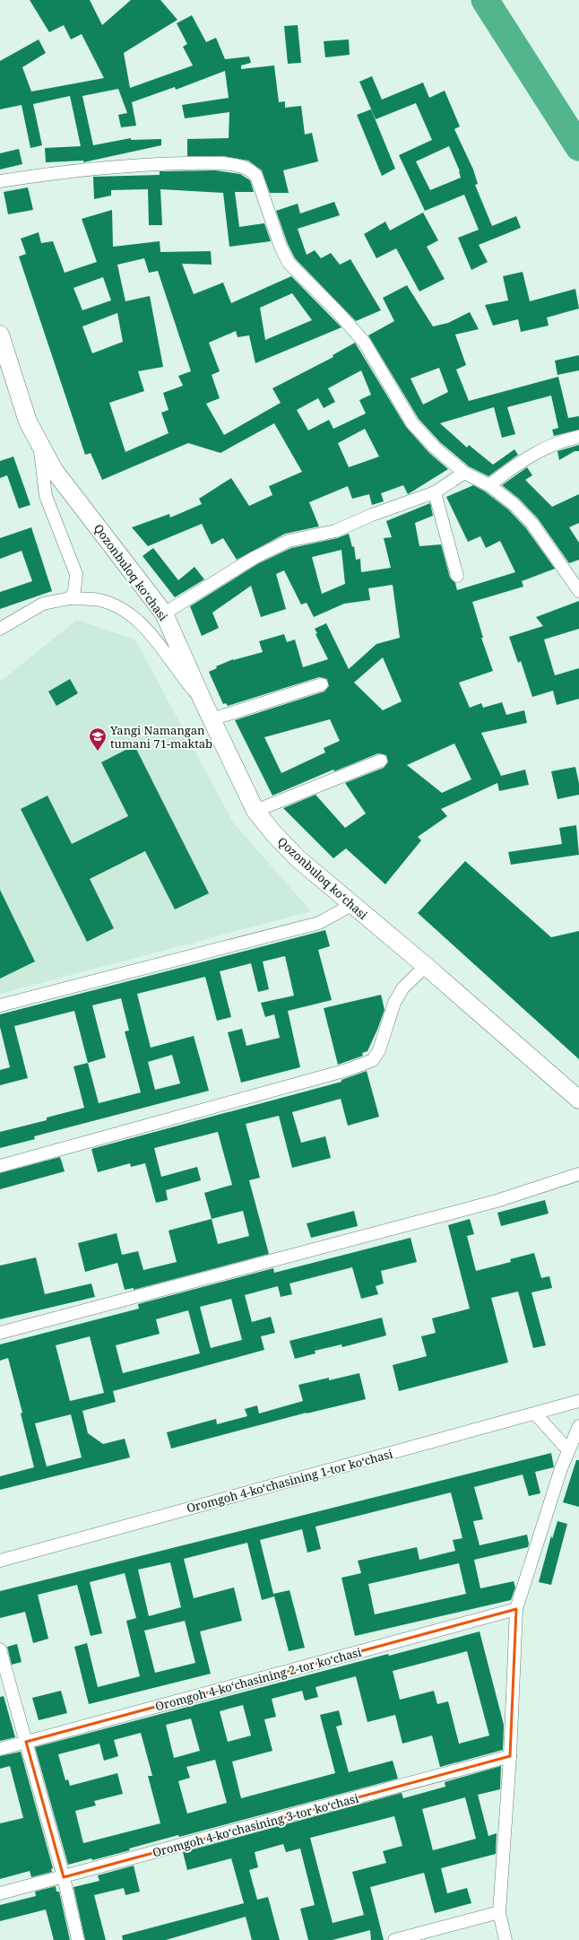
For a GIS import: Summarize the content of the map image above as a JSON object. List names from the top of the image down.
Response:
{
  "streets": {
    "main road": ["Qozonbuloq koʻchasi"],
    "street": ["Oromgoh 4-koʻchasining 1-tor koʻchasi", "Oromgoh 4-koʻchasining 2-tor koʻchasi", "Oromgoh 4-koʻchasining 3-tor koʻchasi"]
  },
  "places": {
    "school or university": ["Yangi Namangan tumani 71-maktab"]
  }
}
